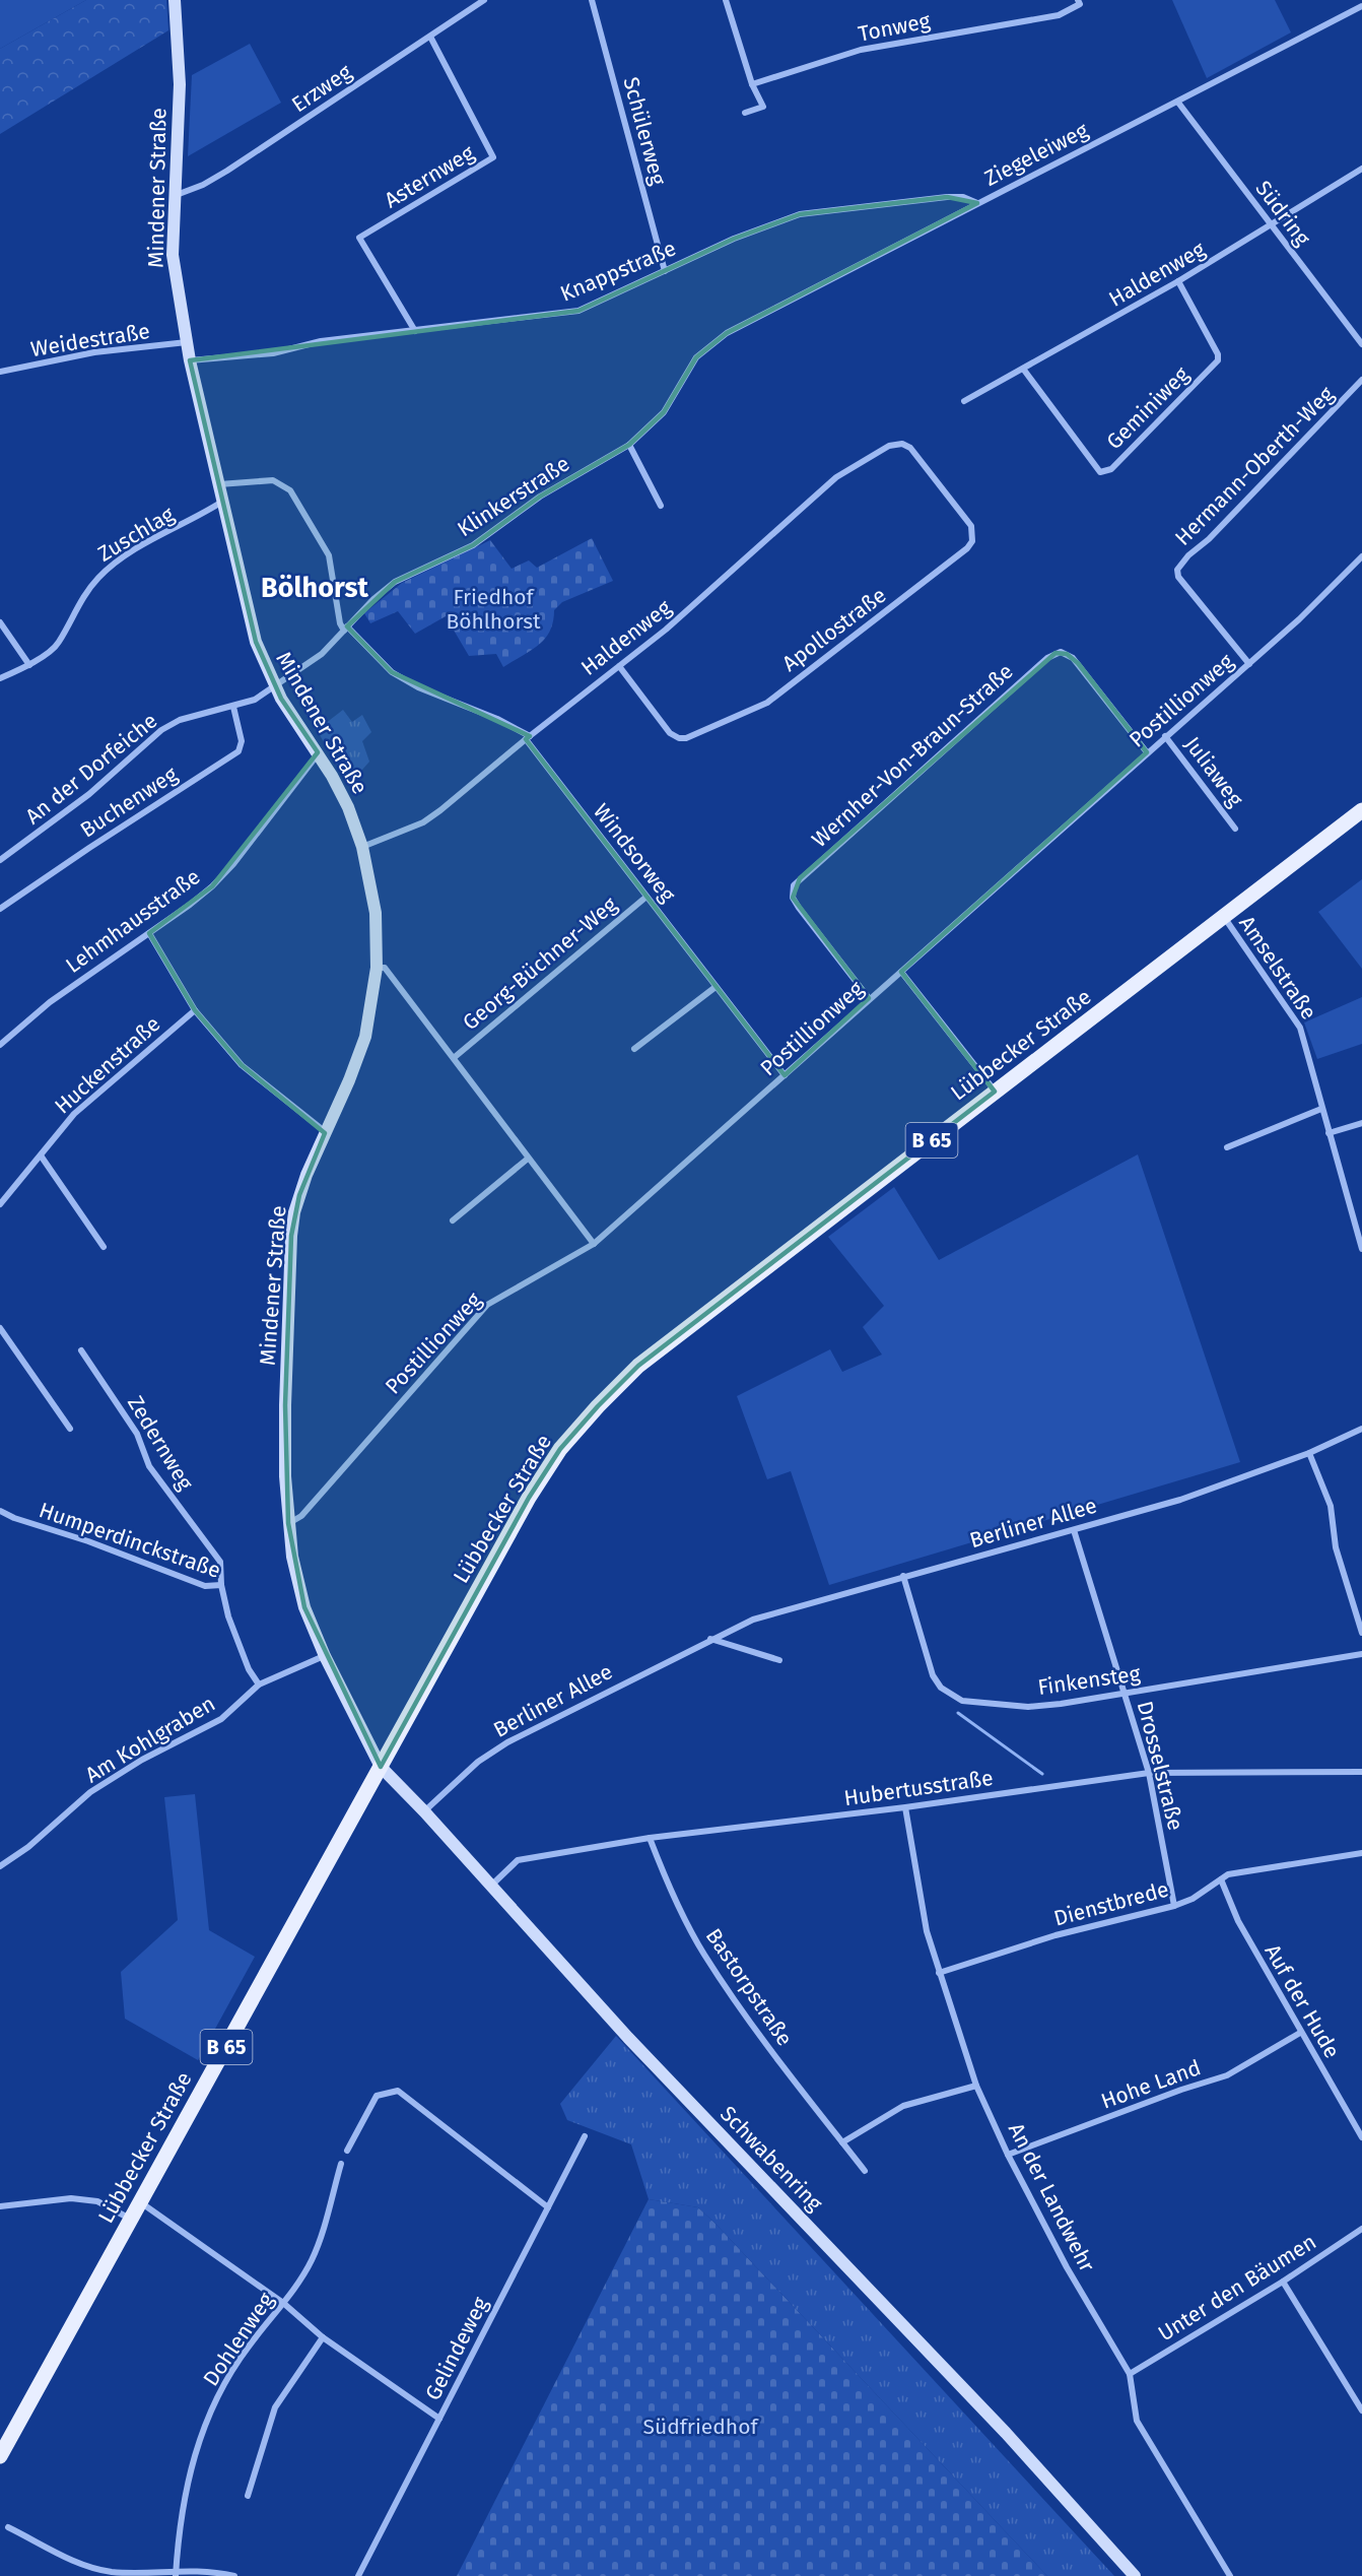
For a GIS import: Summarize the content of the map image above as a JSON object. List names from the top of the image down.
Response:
{
  "streets": {
    "main road": ["Lübbecker Straße", "B 65"],
    "street": [
      "Tonweg",
      "Erzweg",
      "Schülerweg",
      "Ziegeleiweg",
      "Asternweg",
      "Mindener Straße",
      "Südring",
      "Knappstraße",
      "Haldenweg",
      "Weidestraße",
      "Geminiweg",
      "Hermann-Oberth-Weg",
      "Klinkerstraße",
      "Zuschlag",
      "Apollostraße",
      "Postillionweg",
      "Wernher-Von-Braun-Straße",
      "An der Dorfeiche",
      "Juliaweg",
      "Buchenweg",
      "Windsorweg",
      "Lehmhausstraße",
      "Georg-Büchner-Weg",
      "Amselstraße",
      "Huckenstraße",
      "Zedernweg",
      "Berliner Allee",
      "Humperdinckstraße",
      "Finkensteg",
      "Am Kohlgraben",
      "Drosselstraße",
      "Hubertusstraße",
      "Dienstbrede",
      "Bastorpstraße",
      "Auf der Hude",
      "Hohe Land",
      "Schwabenring",
      "An der Landwehr",
      "Unter den Bäumen",
      "Dohlenweg",
      "Gelindeweg"
    ]
  },
  "crossings": [
    ["Erzweg", "Asternweg"],
    ["Erzweg", "Mindener Straße"],
    ["Schülerweg", "Knappstraße"],
    ["Ziegeleiweg", "Südring"],
    ["Ziegeleiweg", "Knappstraße"],
    ["Ziegeleiweg", "Klinkerstraße"],
    ["Asternweg", "Knappstraße"],
    ["Mindener Straße", "Knappstraße"],
    ["Mindener Straße", "Haldenweg"],
    ["Mindener Straße", "Weidestraße"],
    ["Mindener Straße", "Klinkerstraße"],
    ["Mindener Straße", "Zuschlag"],
    ["Mindener Straße", "Postillionweg"],
    ["Mindener Straße", "An der Dorfeiche"],
    ["Mindener Straße", "Lehmhausstraße"],
    ["Mindener Straße", "Lübbecker Straße"],
    ["Mindener Straße", "Am Kohlgraben"],
    ["Mindener Straße", "Schwabenring"],
    ["Südring", "Haldenweg"],
    ["Haldenweg", "Geminiweg"],
    ["Haldenweg", "Apollostraße"],
    ["Haldenweg", "Windsorweg"],
    ["Hermann-Oberth-Weg", "Postillionweg"],
    ["Klinkerstraße", "An der Dorfeiche"],
    ["Klinkerstraße", "Windsorweg"],
    ["Postillionweg", "Wernher-Von-Braun-Straße"],
    ["Postillionweg", "Juliaweg"],
    ["Postillionweg", "Windsorweg"],
    ["An der Dorfeiche", "Buchenweg"],
    ["Windsorweg", "Georg-Büchner-Weg"],
    ["Amselstraße", "Lübbecker Straße"],
    ["Lübbecker Straße", "Schwabenring"],
    ["Zedernweg", "Humperdinckstraße"],
    ["Berliner Allee", "Finkensteg"],
    ["Berliner Allee", "Drosselstraße"],
    ["Berliner Allee", "Schwabenring"],
    ["Humperdinckstraße", "Am Kohlgraben"],
    ["Finkensteg", "Drosselstraße"],
    ["Drosselstraße", "Hubertusstraße"],
    ["Drosselstraße", "Dienstbrede"],
    ["Hubertusstraße", "Bastorpstraße"],
    ["Hubertusstraße", "Schwabenring"],
    ["Hubertusstraße", "An der Landwehr"],
    ["Dienstbrede", "Auf der Hude"],
    ["Dienstbrede", "An der Landwehr"],
    ["Auf der Hude", "Hohe Land"],
    ["Hohe Land", "An der Landwehr"],
    ["An der Landwehr", "Unter den Bäumen"]
  ],
  "districts": ["Bölhorst"],
  "parks": ["Friedhof Böhlhorst", "Südfriedhof"]
}
